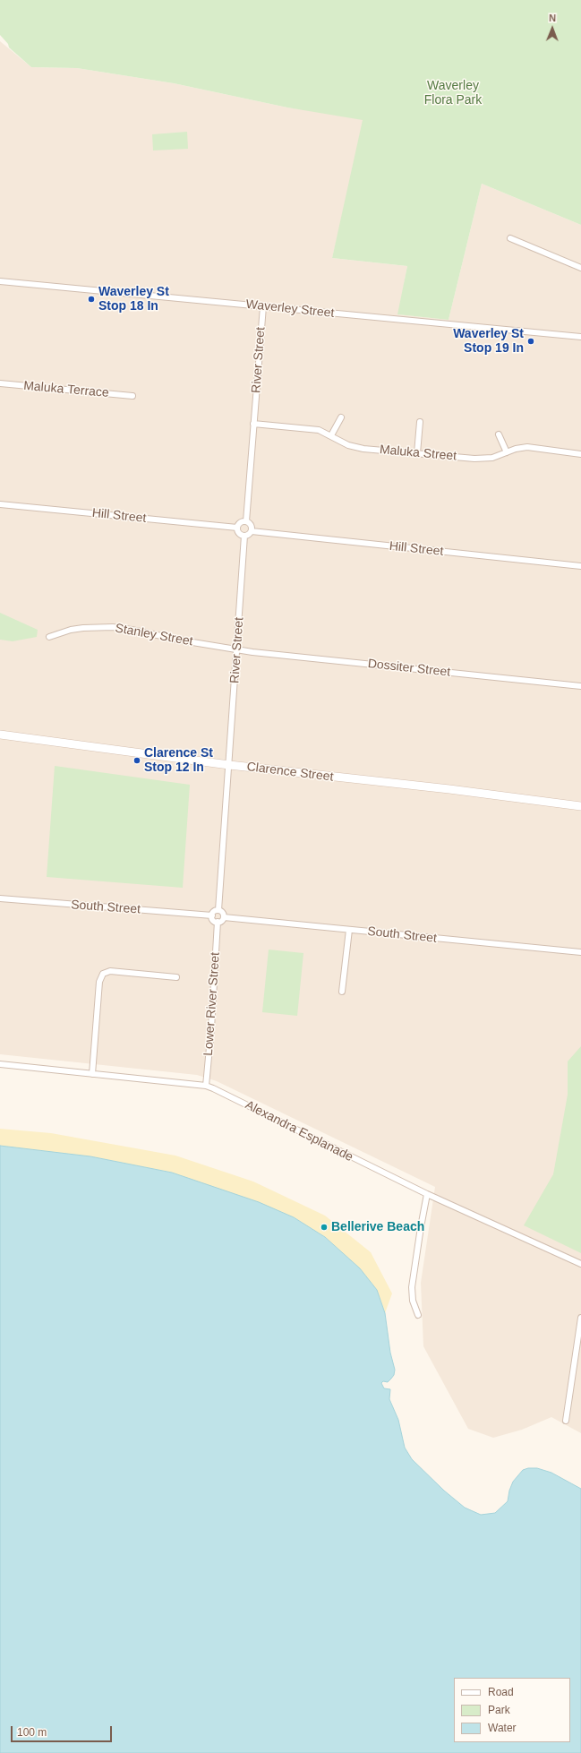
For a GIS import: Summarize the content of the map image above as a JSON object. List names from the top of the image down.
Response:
{
  "streets": {
    "main road": ["Clarence Street"],
    "street": [
      "Waverley Street",
      "River Street",
      "Maluka Terrace",
      "Maluka Street",
      "Hill Street",
      "Stanley Street",
      "Dossiter Street",
      "South Street",
      "Lower River Street",
      "Alexandra Esplanade"
    ]
  },
  "crossings": [
    ["Waverley Street", "River Street"],
    ["River Street", "Maluka Street"],
    ["River Street", "Hill Street"],
    ["River Street", "Stanley Street"],
    ["River Street", "Dossiter Street"],
    ["River Street", "Clarence Street"],
    ["Stanley Street", "Dossiter Street"],
    ["South Street", "Lower River Street"],
    ["Lower River Street", "Alexandra Esplanade"]
  ],
  "parks": ["Waverley Flora Park"],
  "places": [
    "Waverley St Stop 18 In",
    "Waverley St Stop 19 In",
    "Clarence St Stop 12 In",
    "Bellerive Beach"
  ],
  "legend": ["Road", "Park", "Water"],
  "scale_bar": "100 m",
  "north": "top"
}
